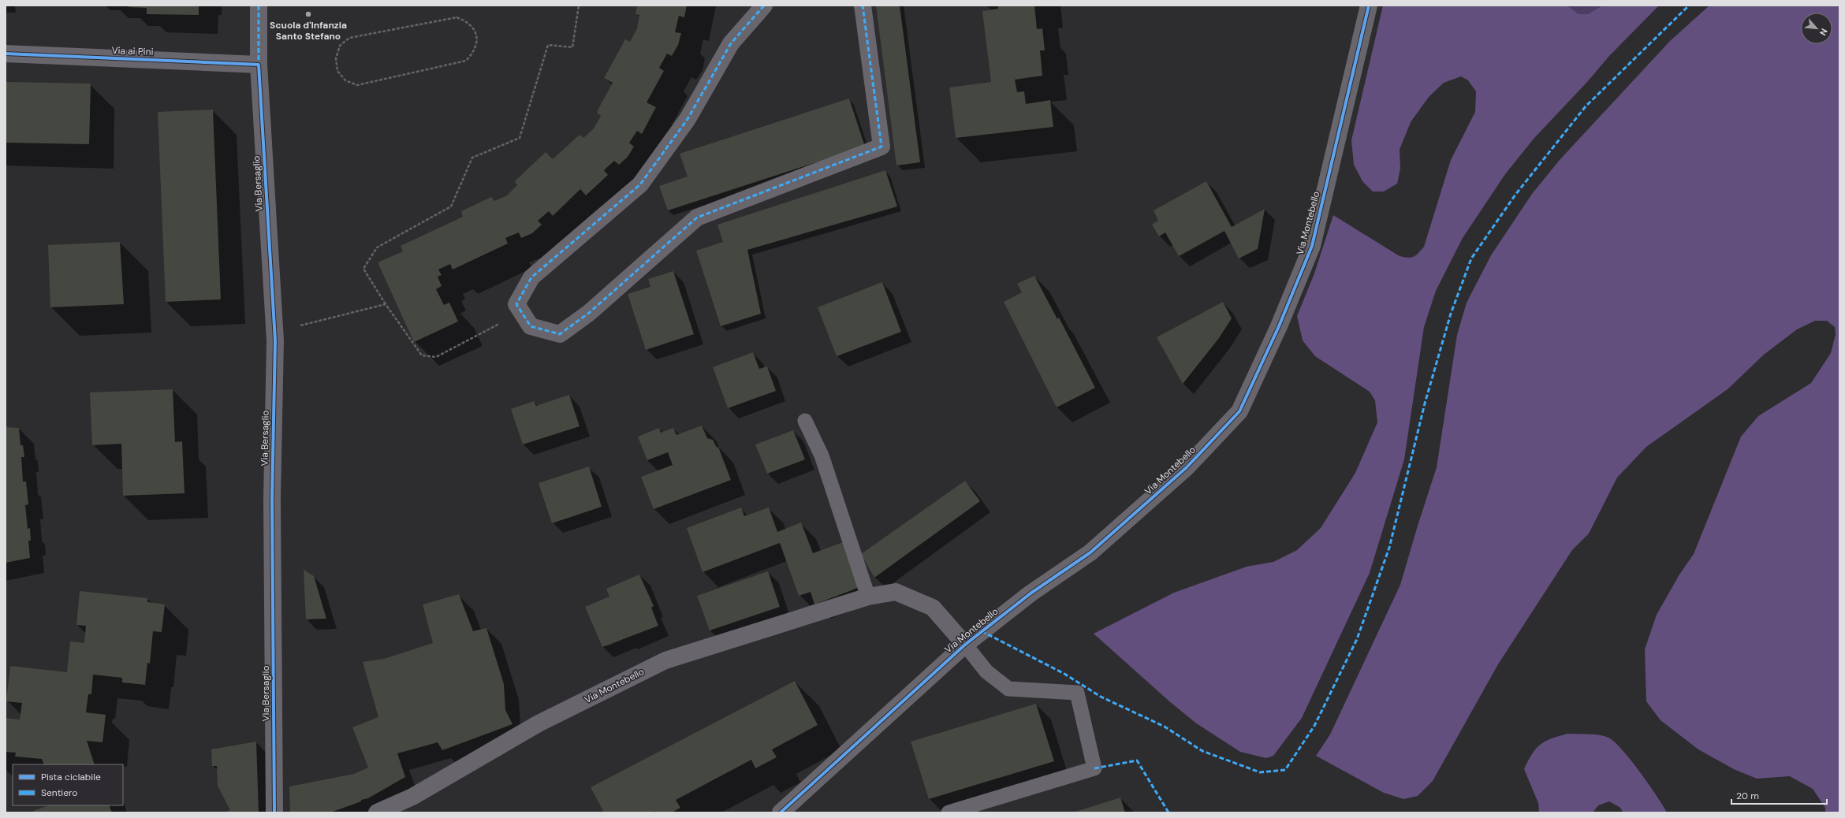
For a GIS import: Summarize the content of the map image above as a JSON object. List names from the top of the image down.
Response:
{
  "streets": {
    "street": ["Via ai Pini", "Via Bersaglio", "Via Montebello"]
  },
  "crossings": [
    ["Via ai Pini", "Via Bersaglio"]
  ],
  "places": ["Scuola d'Infanzia Santo Stefano"],
  "legend": ["Pista ciclabile", "Sentiero"],
  "scale_bar": "20 m",
  "north": "bottom right"
}
